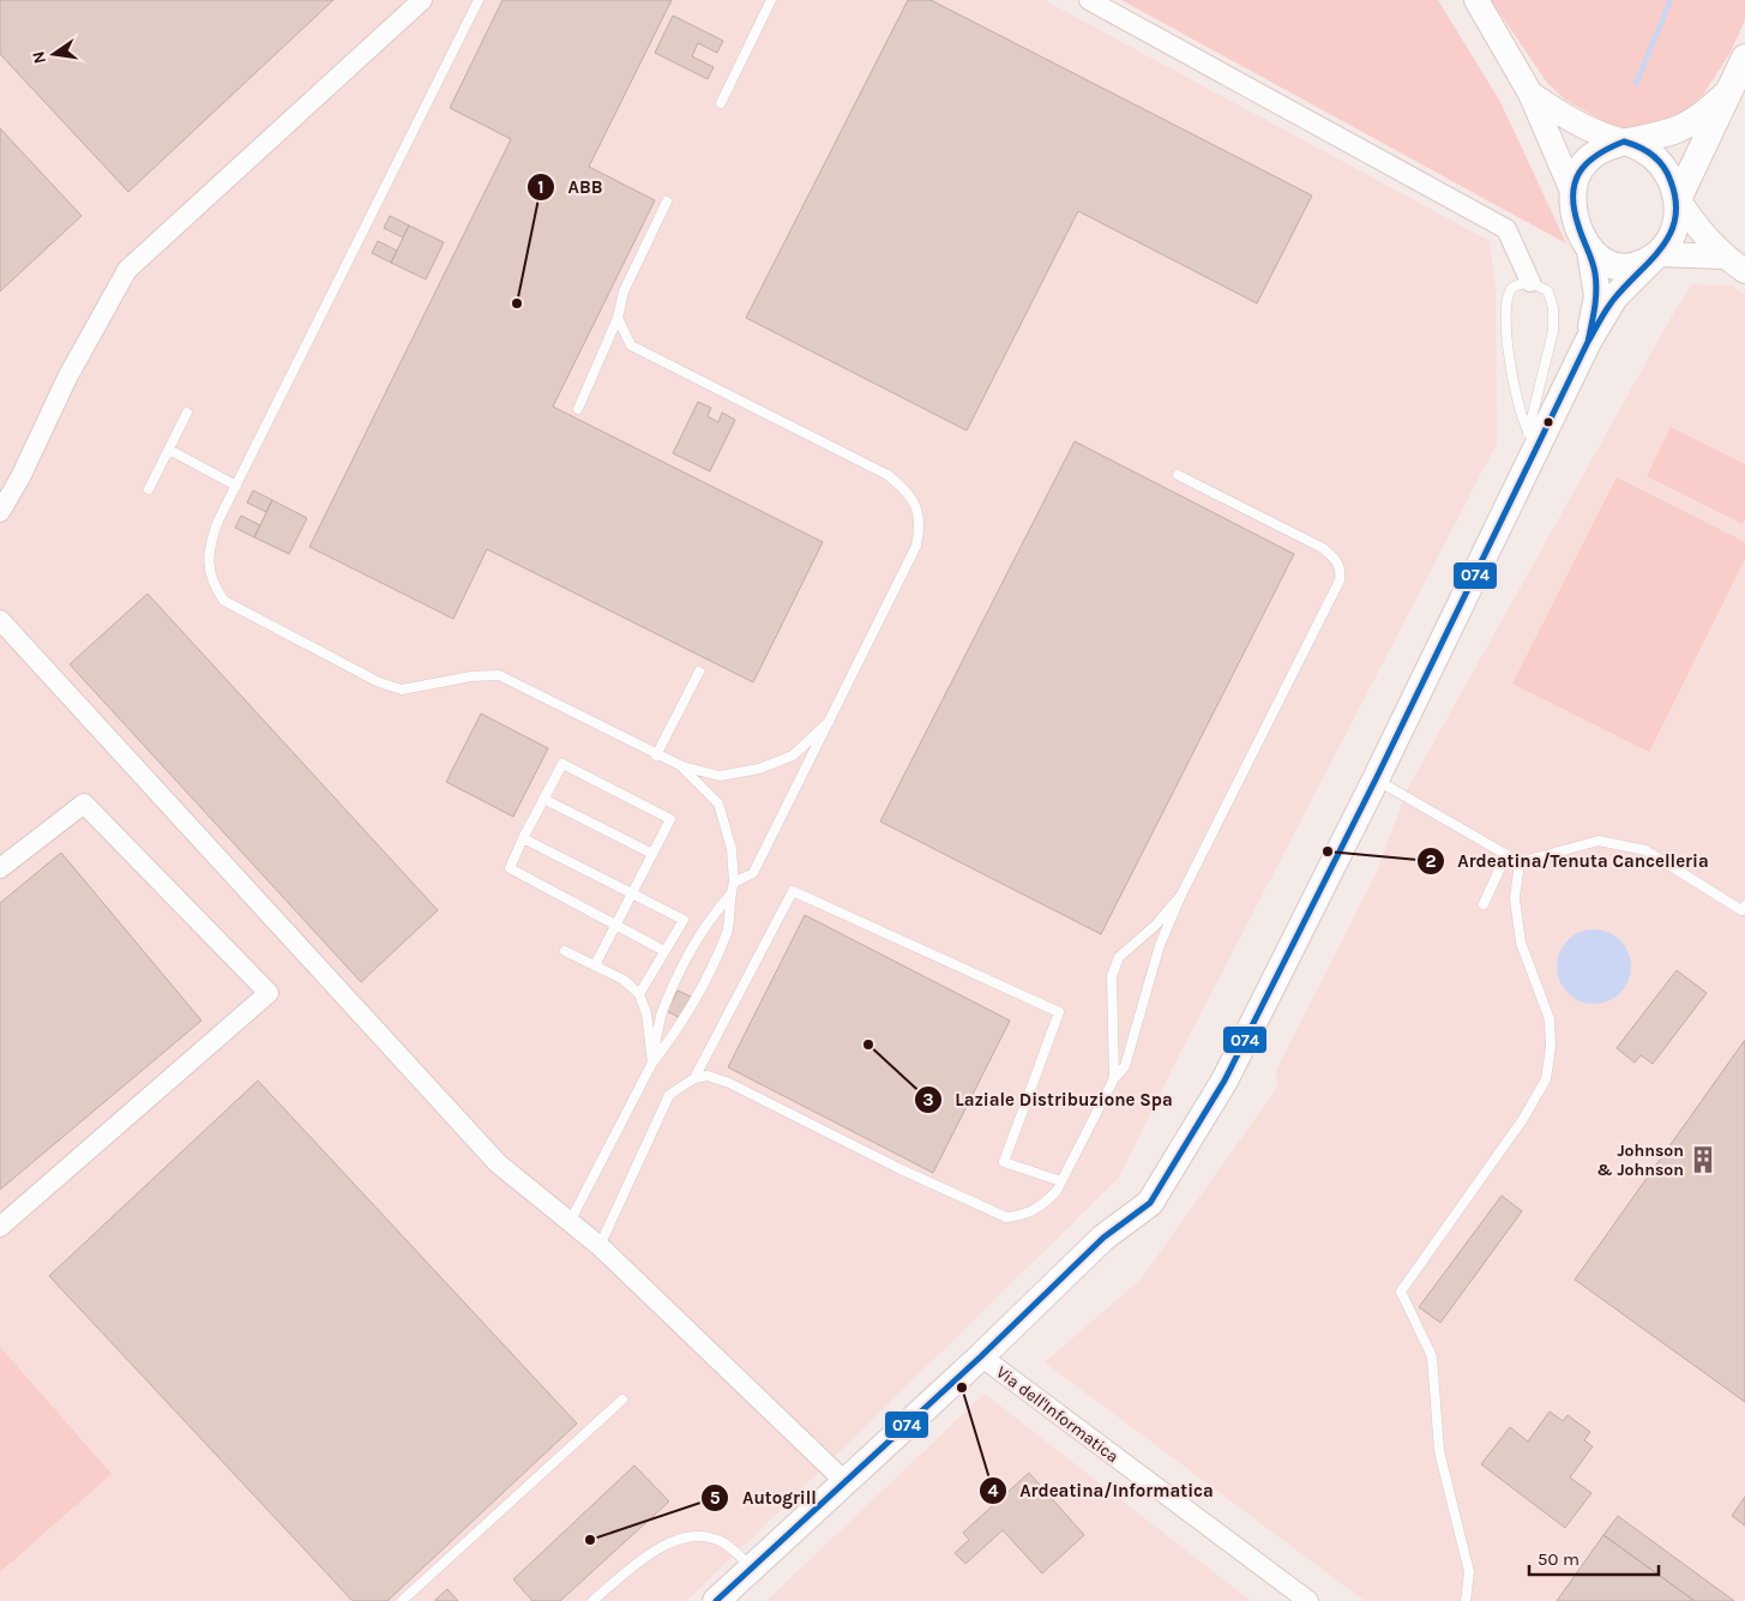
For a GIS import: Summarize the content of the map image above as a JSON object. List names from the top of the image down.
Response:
{
  "streets": {
    "street": ["Via dell'Informatica"]
  },
  "places": {
    "other": [
      "ABB",
      "Ardeatina/Tenuta Cancelleria",
      "Laziale Distribuzione Spa",
      "Ardeatina/Informatica",
      "Autogrill"
    ],
    "building": ["Johnson & Johnson"]
  },
  "lines": ["transit line 074"],
  "scale_bar": "50 m",
  "north": "left"
}
